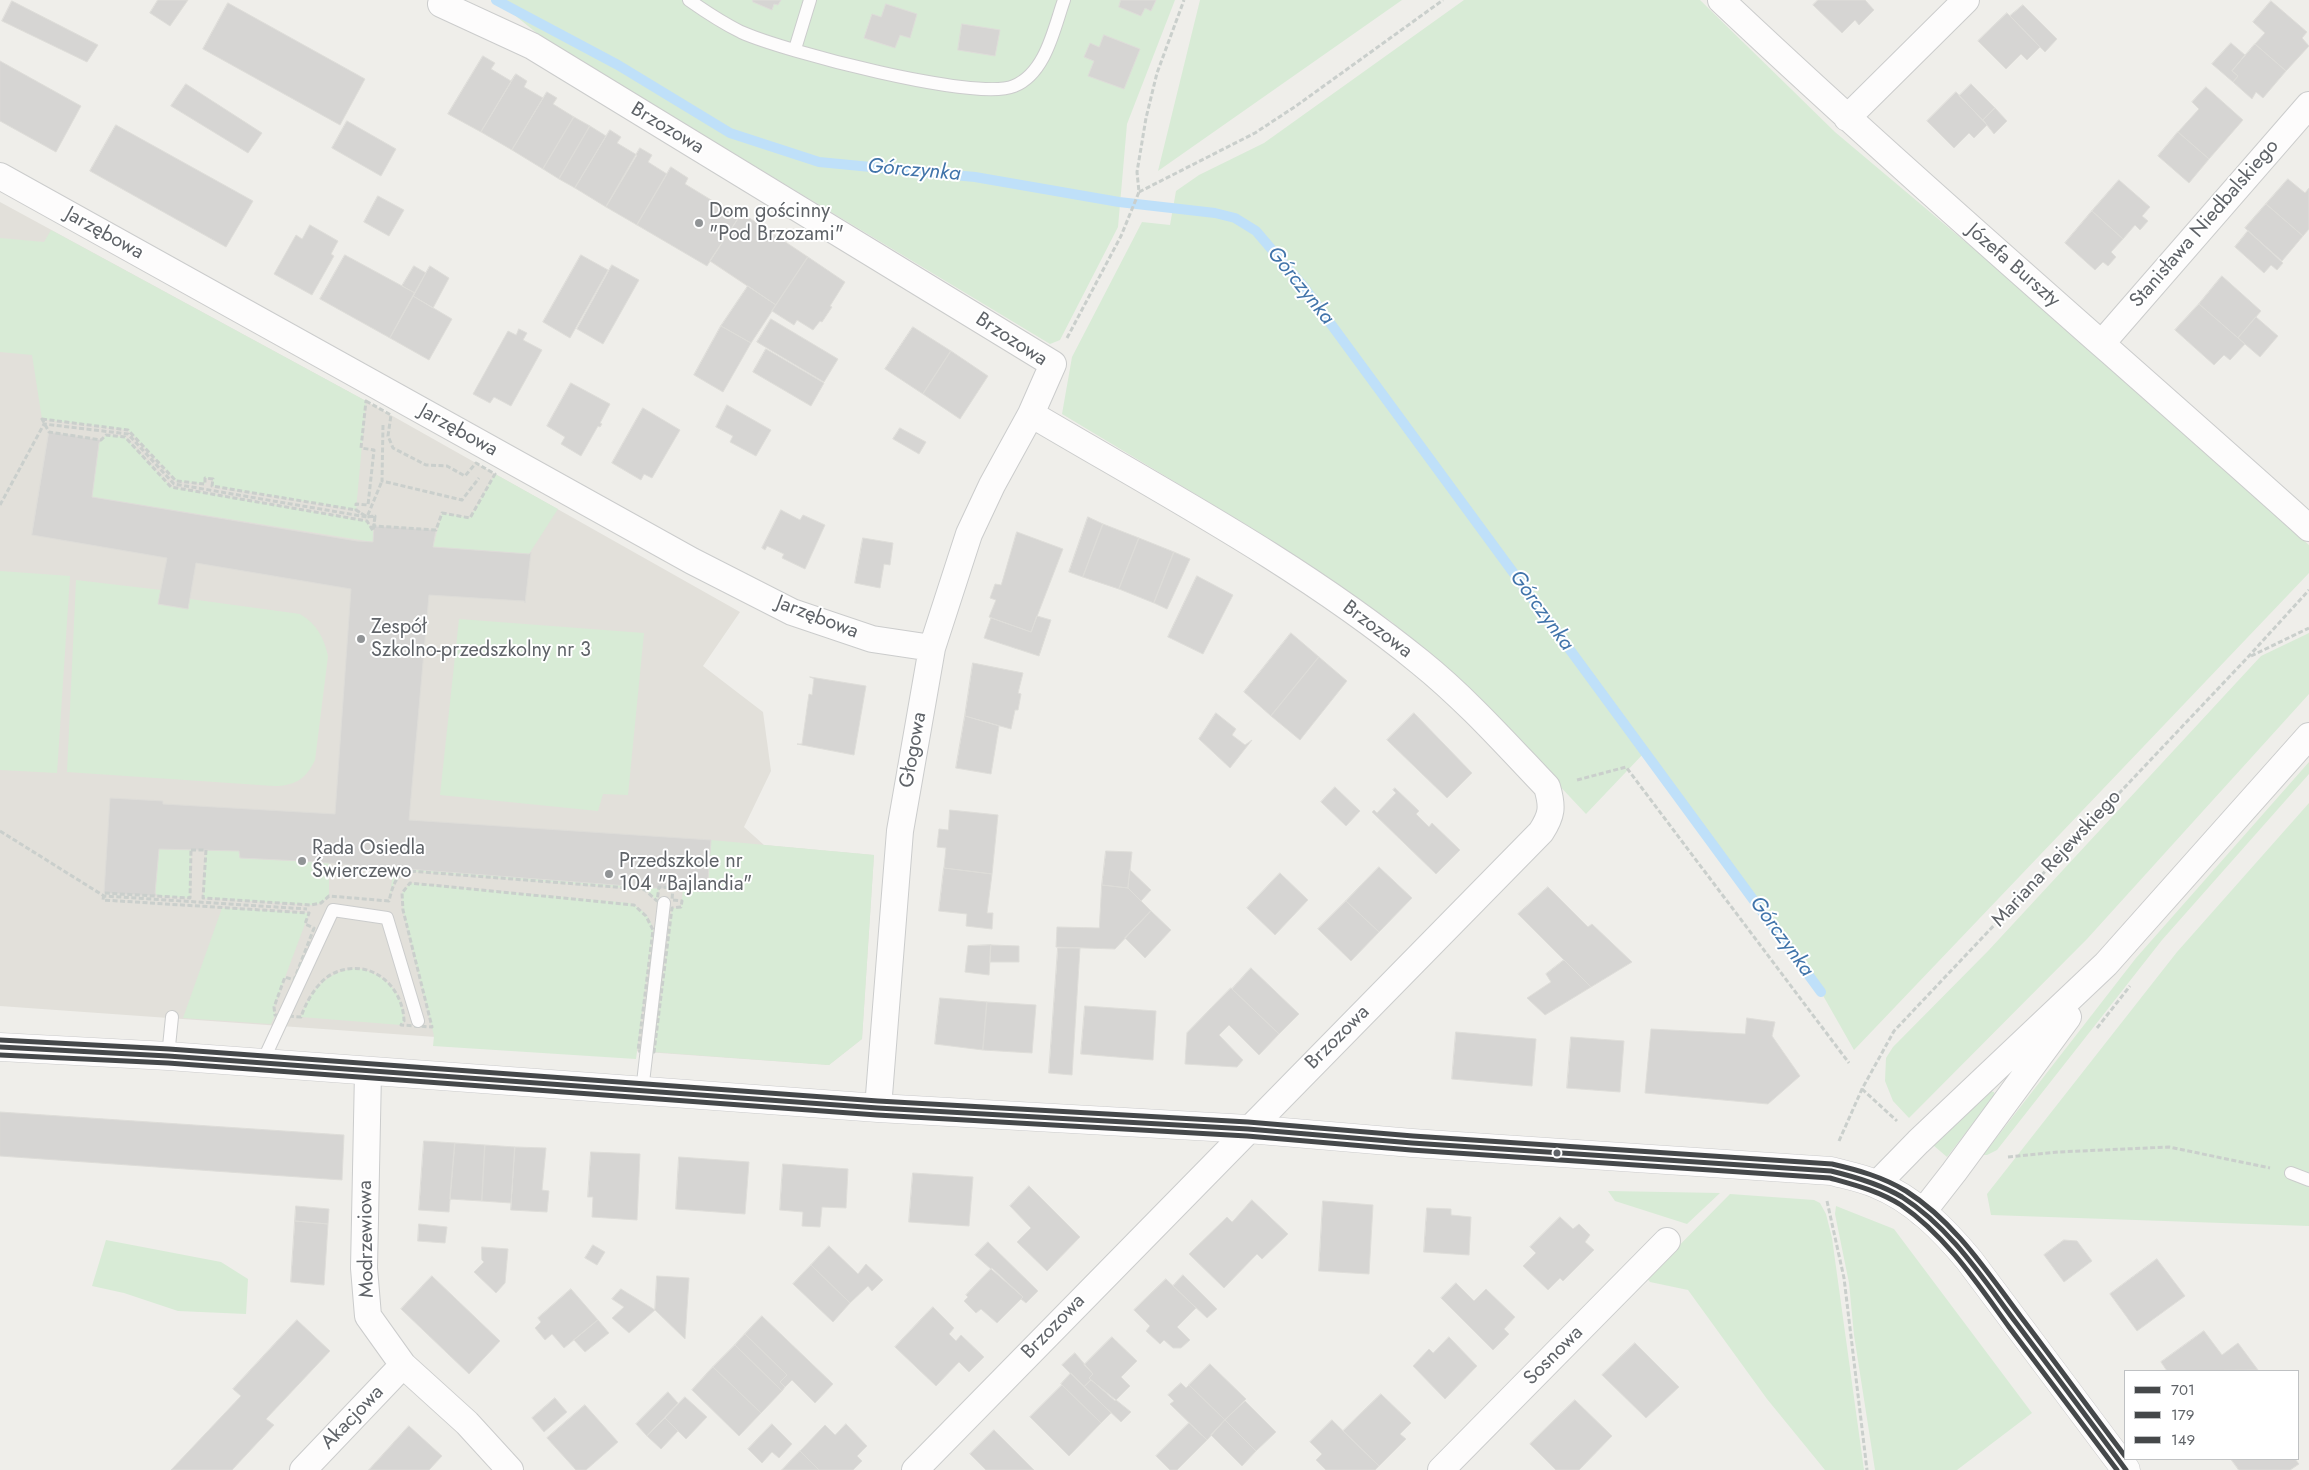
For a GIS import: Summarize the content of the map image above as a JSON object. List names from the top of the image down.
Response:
{
  "streets": {
    "street": [
      "Brzozowa",
      "Stanisława Niedbalskiego",
      "Jarzębowa",
      "Józefa Burszty",
      "Głogowa",
      "Modrzewiowa",
      "Sosnowa",
      "Akacjowa"
    ],
    "path": ["Mariana Rejewskiego"]
  },
  "crossings": [
    ["Brzozowa", "Głogowa"],
    ["Stanisława Niedbalskiego", "Józefa Burszty"],
    ["Jarzębowa", "Głogowa"],
    ["Modrzewiowa", "Akacjowa"]
  ],
  "water": ["Górczynka"],
  "places": [
    "Dom gościnny \"Pod Brzozami\"",
    "Zespół Szkolno-przedszkolny nr 3",
    "Rada Osiedla Świerczewo",
    "Przedszkole nr 104 \"Bajlandia\""
  ],
  "lines": ["transit line 149", "transit line 701", "transit line 179"],
  "legend": ["701", "179", "149"]
}
